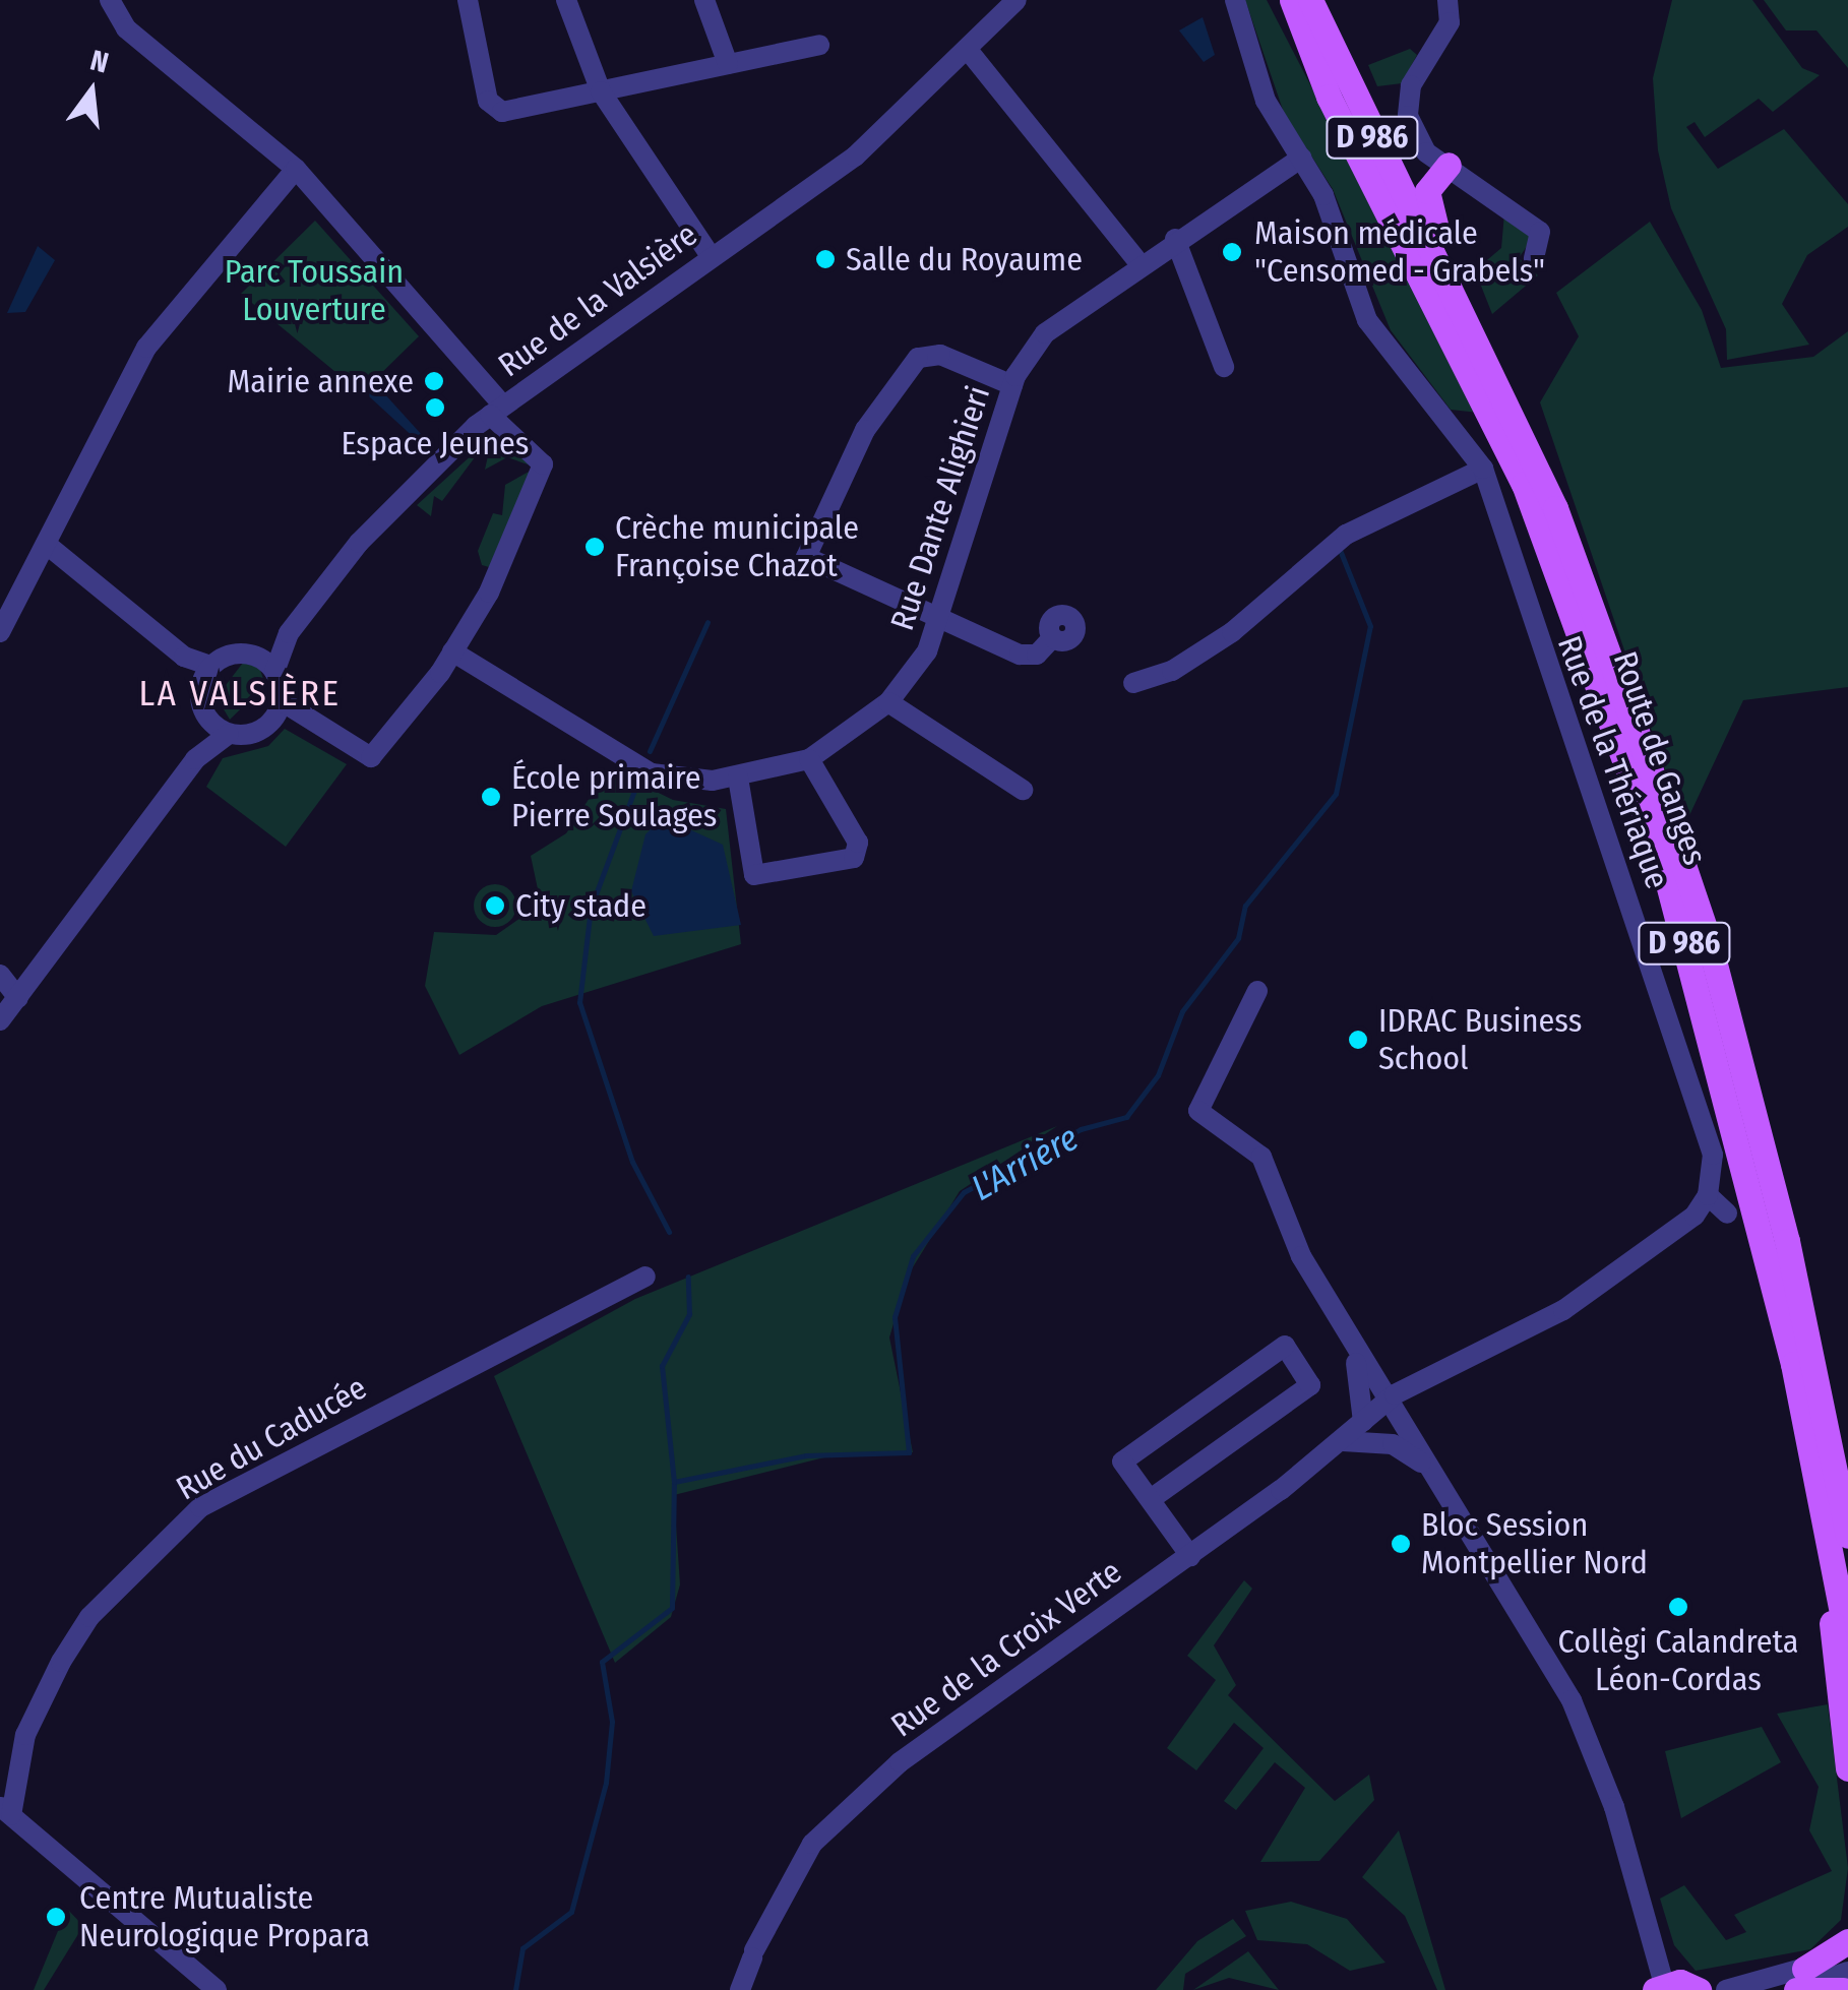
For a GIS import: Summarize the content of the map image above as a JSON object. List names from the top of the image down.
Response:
{
  "streets": {
    "main road": ["D 986", "Route de Ganges"],
    "street": [
      "Rue de la Valsière",
      "Rue Dante Alighieri",
      "Rue de la Thériaque",
      "Rue du Caducée",
      "Rue de la Croix Verte"
    ]
  },
  "crossings": [
    ["Rue Dante Alighieri", "Rue de la Thériaque"]
  ],
  "districts": ["LA VALSIÈRE"],
  "water": ["L'Arrière"],
  "parks": ["Parc Toussain Louverture"],
  "places": [
    "Maison médicale \"Censomed - Grabels\"",
    "Salle du Royaume",
    "Mairie annexe",
    "Espace Jeunes",
    "Crèche municipale Françoise Chazot",
    "École primaire Pierre Soulages",
    "City stade",
    "IDRAC Business School",
    "Bloc Session Montpellier Nord",
    "Collègi Calandreta Léon-Cordas",
    "Centre Mutualiste Neurologique Propara"
  ],
  "north": "top"
}
